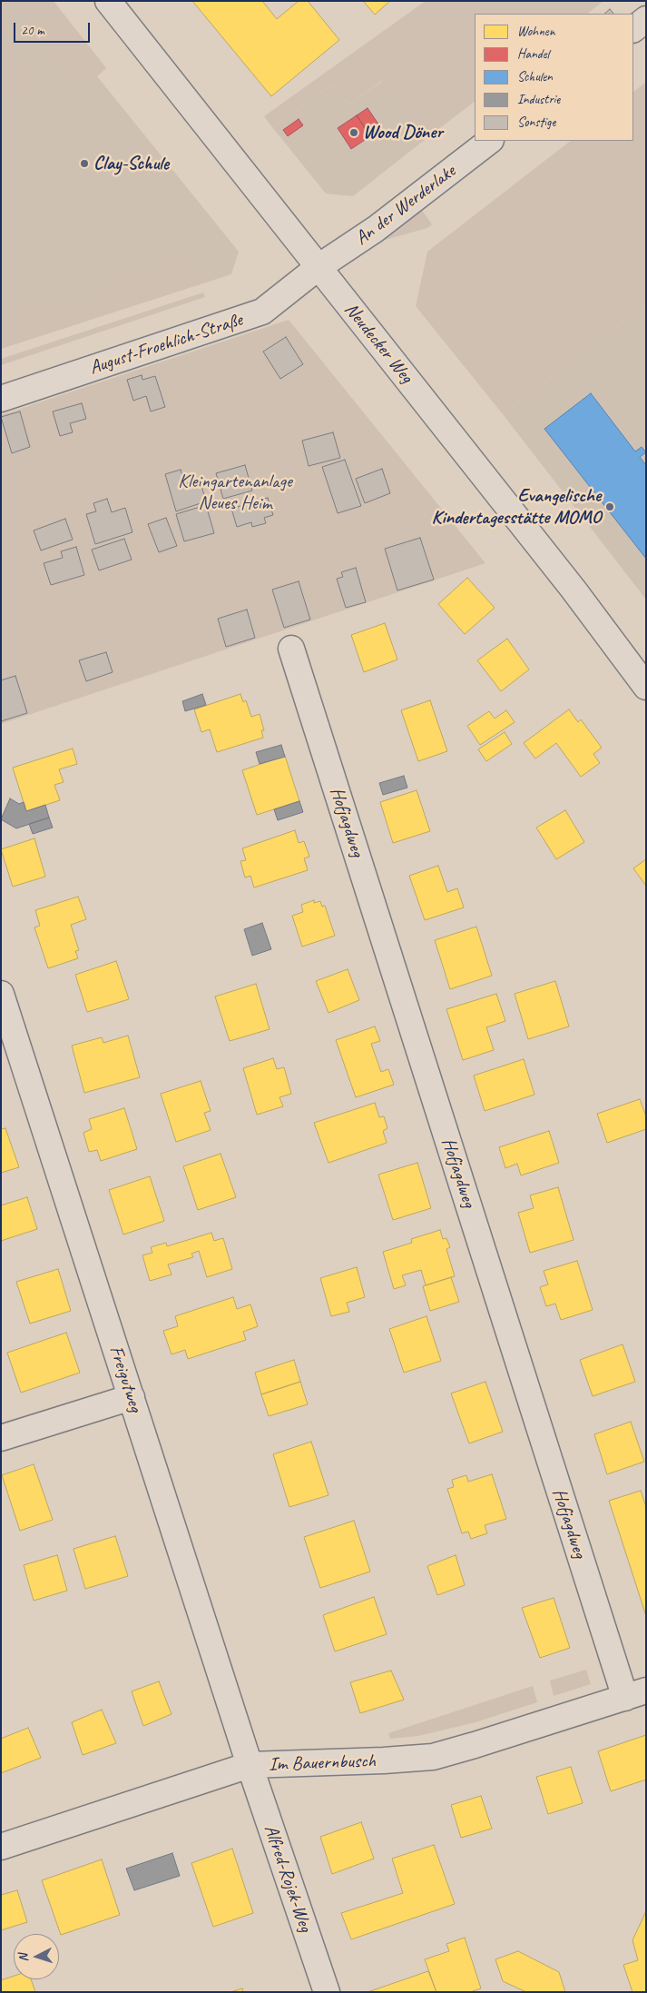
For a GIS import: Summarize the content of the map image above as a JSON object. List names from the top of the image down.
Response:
{
  "streets": {
    "street": [
      "An der Werderlake",
      "Neudecker Weg",
      "August-Froehlich-Straße",
      "Hofjagdweg",
      "Freigutweg",
      "Im Bauernbusch",
      "Alfred-Rojek-Weg"
    ]
  },
  "crossings": [
    ["An der Werderlake", "Neudecker Weg"],
    ["An der Werderlake", "August-Froehlich-Straße"],
    ["Neudecker Weg", "August-Froehlich-Straße"],
    ["Hofjagdweg", "Im Bauernbusch"],
    ["Freigutweg", "Im Bauernbusch"],
    ["Freigutweg", "Alfred-Rojek-Weg"],
    ["Im Bauernbusch", "Alfred-Rojek-Weg"]
  ],
  "parks": ["Kleingartenanlage Neues Heim"],
  "places": ["Wood Döner", "Clay-Schule", "Evangelische Kindertagesstätte MOMO"],
  "legend": [
    "Wohnen",
    "Handel",
    "Schulen",
    "Industrie",
    "Sonstige"
  ],
  "scale_bar": "20 m",
  "north": "left"
}
